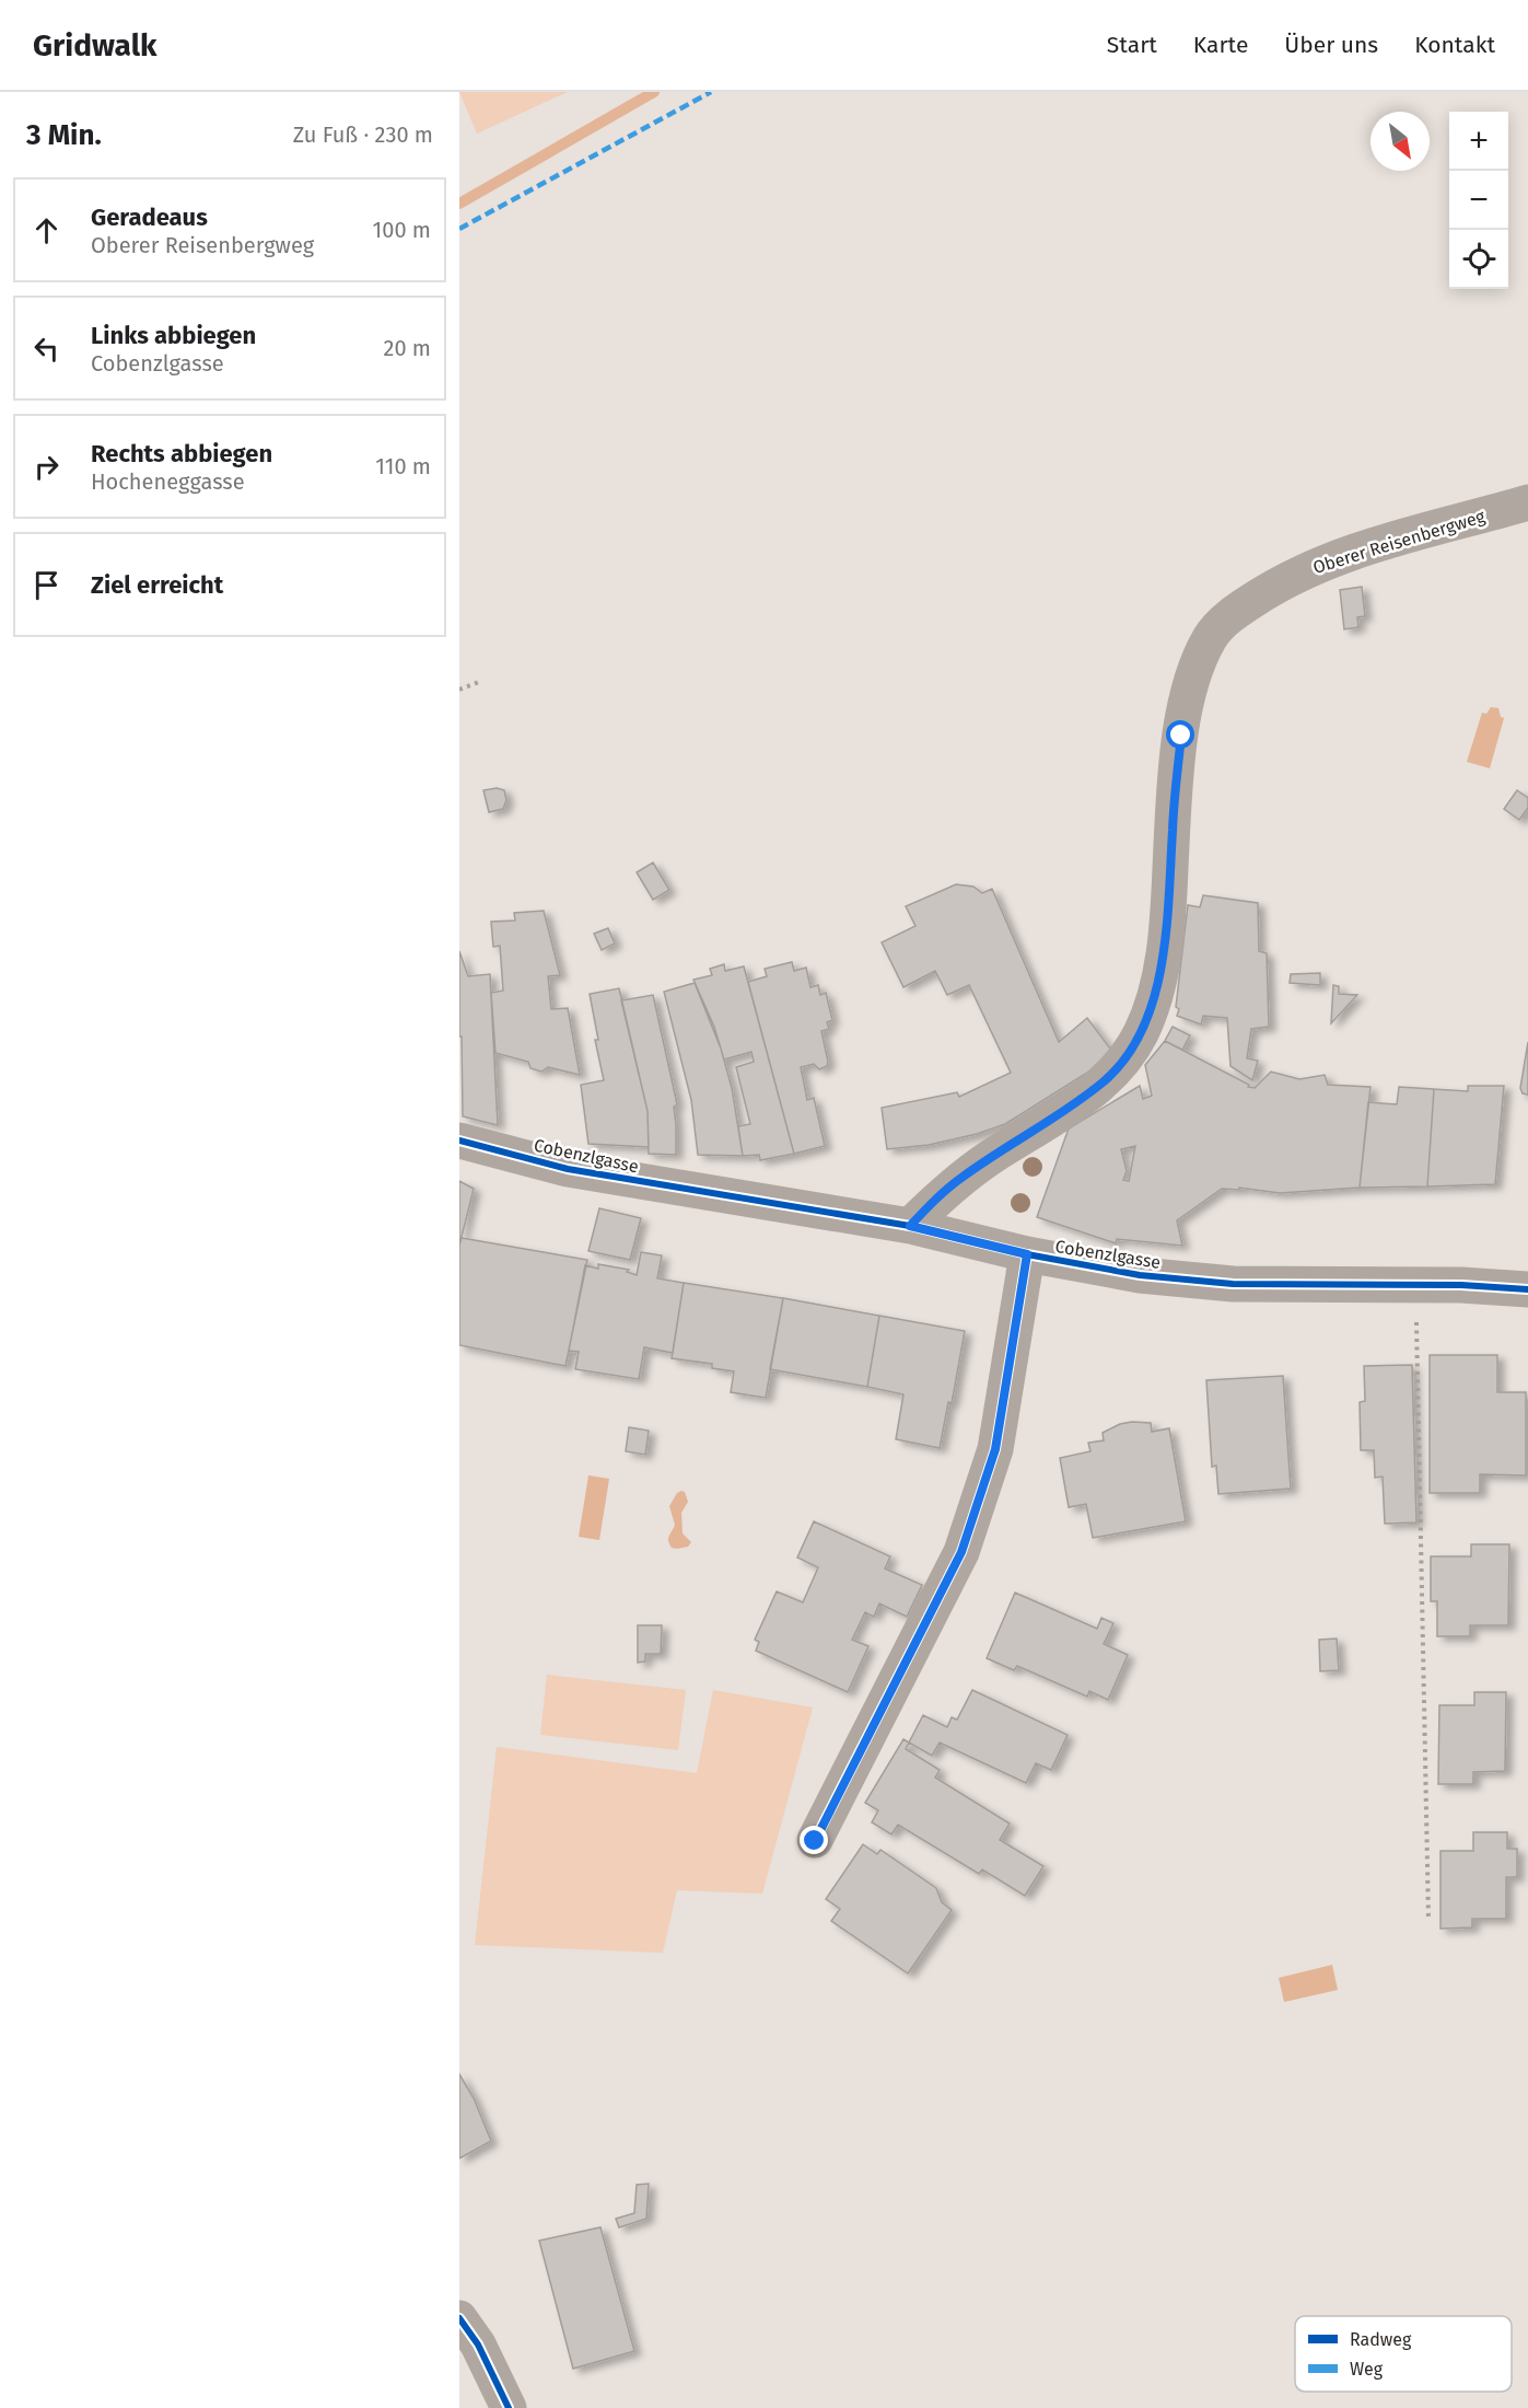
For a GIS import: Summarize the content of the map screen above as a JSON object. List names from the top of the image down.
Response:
{
  "streets": {
    "street": ["Oberer Reisenbergweg", "Cobenzlgasse"]
  },
  "crossings": [
    ["Oberer Reisenbergweg", "Cobenzlgasse"]
  ],
  "legend": ["Radweg", "Weg"],
  "north": "bottom right",
  "page": {
    "header": "Gridwalk",
    "nav": [
      "Start",
      "Karte",
      "Über uns",
      "Kontakt"
    ],
    "heading": ["3 Min.", "Zu Fuß · 230 m"],
    "map_buttons": ["+", "−"],
    "list": [
      ["Geradeaus", "Oberer Reisenbergweg", "100 m"],
      ["Links abbiegen", "Cobenzlgasse", "20 m"],
      ["Rechts abbiegen", "Hocheneggasse", "110 m"],
      "Ziel erreicht"
    ]
  }
}
